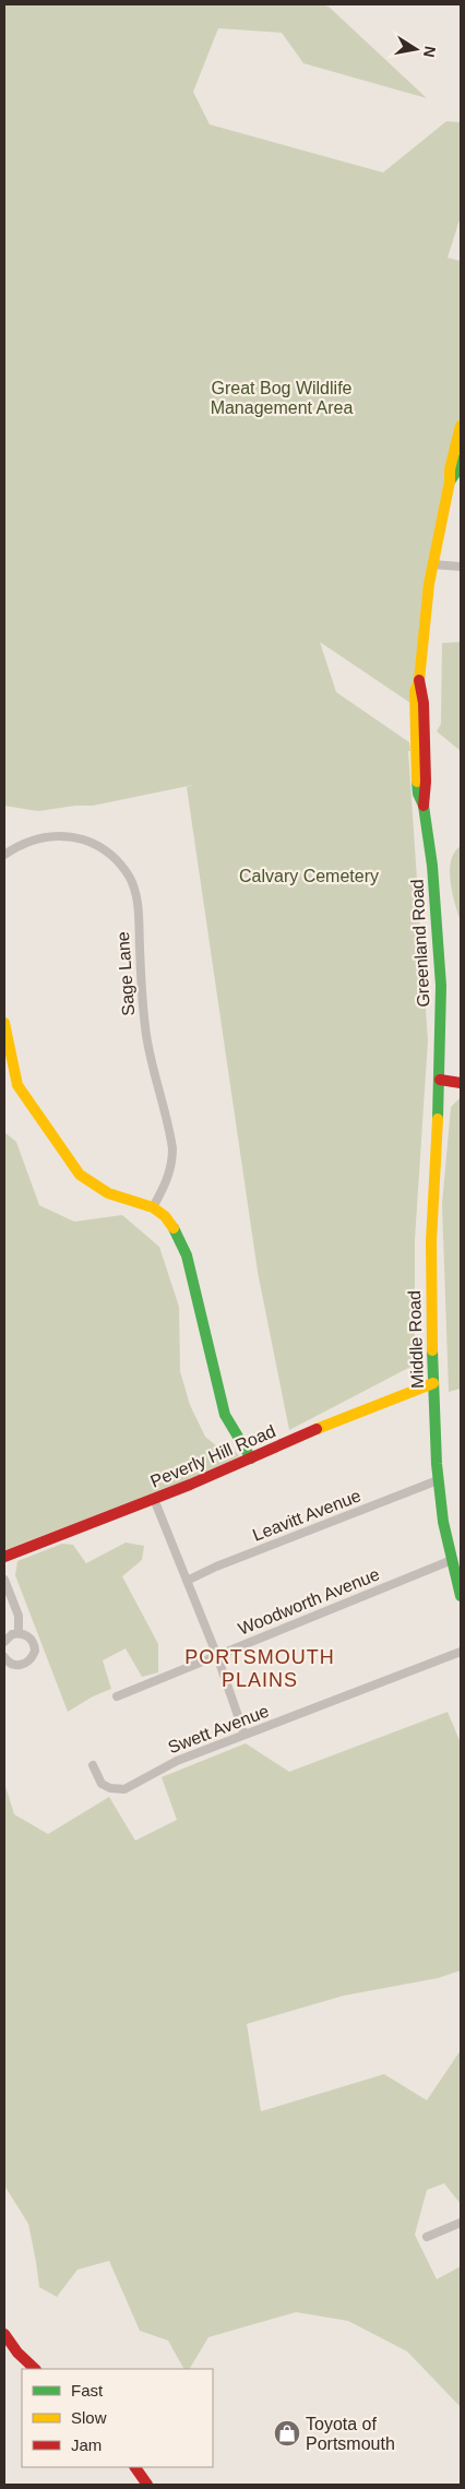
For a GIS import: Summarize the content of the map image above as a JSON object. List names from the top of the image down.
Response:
{
  "streets": {
    "main road": ["Greenland Road", "Middle Road", "Peverly Hill Road"],
    "street": [
      "Sage Lane",
      "Leavitt Avenue",
      "Woodworth Avenue",
      "Swett Avenue"
    ]
  },
  "crossings": [
    ["Greenland Road", "Middle Road"],
    ["Middle Road", "Peverly Hill Road"],
    ["Middle Road", "Leavitt Avenue"],
    ["Middle Road", "Woodworth Avenue"]
  ],
  "districts": ["PORTSMOUTH PLAINS"],
  "parks": ["Great Bog Wildlife Management Area", "Calvary Cemetery"],
  "places": {
    "shop": ["Toyota of Portsmouth"]
  },
  "legend": ["Fast", "Slow", "Jam"],
  "north": "right"
}
